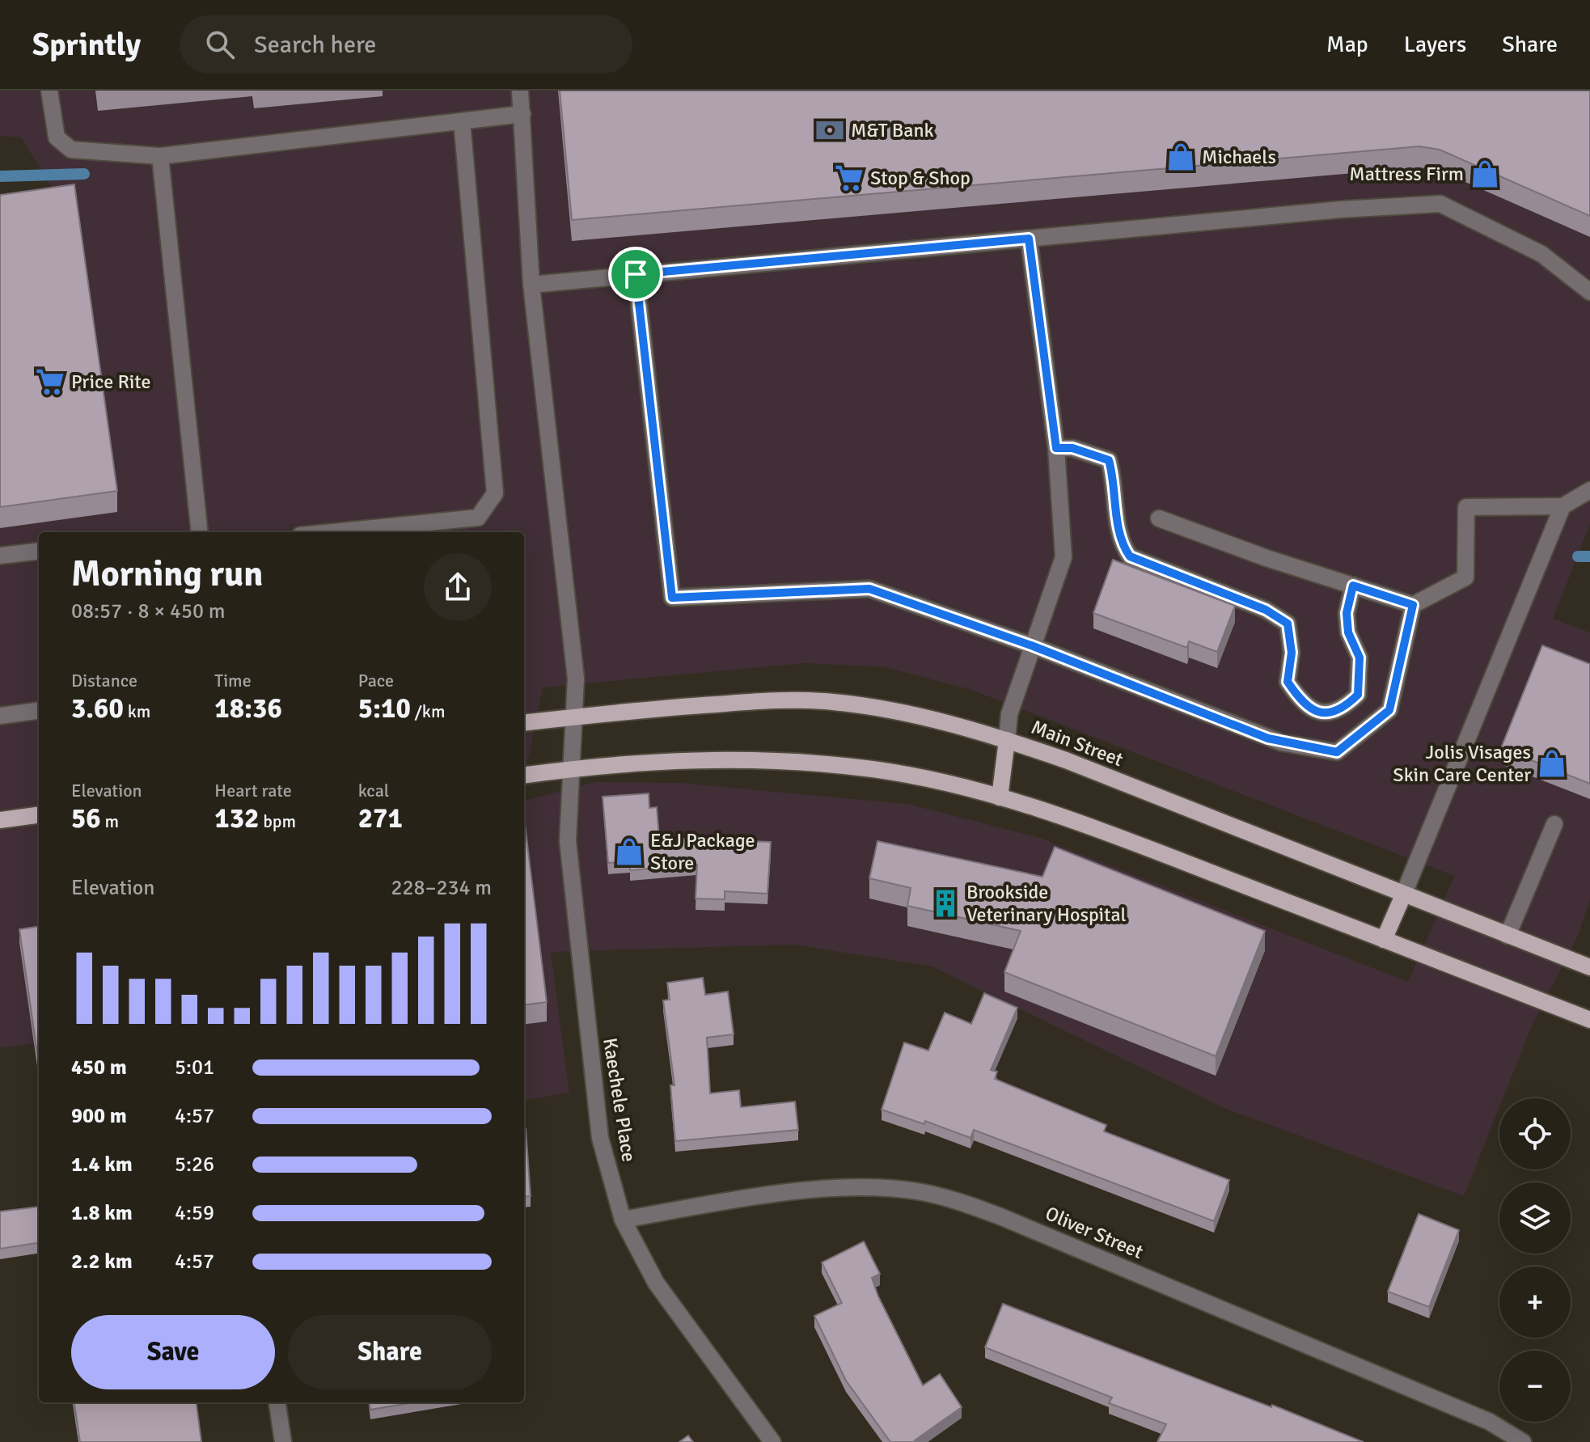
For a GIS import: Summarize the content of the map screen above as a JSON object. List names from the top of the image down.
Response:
{
  "streets": {
    "main road": ["Main Street"],
    "street": ["Kaechele Place", "Oliver Street"]
  },
  "crossings": [
    ["Main Street", "Kaechele Place"],
    ["Kaechele Place", "Oliver Street"]
  ],
  "places": {
    "bank": ["M&T Bank"],
    "shop": [
      "Michaels",
      "Mattress Firm",
      "Jolis Visages Skin Care Center",
      "E&J Package Store"
    ],
    "supermarket": ["Stop & Shop", "Price Rite"],
    "building": ["Brookside Veterinary Hospital"]
  },
  "page": {
    "header": "Sprintly",
    "search": "Search here",
    "nav": ["Map", "Layers", "Share"],
    "heading": ["Morning run", "08:57 · 8 × 450 m"],
    "stats": [
      ["Distance", "3.60 km"],
      ["Time", "18:36"],
      ["Pace", "5:10 /km"],
      ["Elevation", "56 m"],
      ["Heart rate", "132 bpm"],
      ["kcal", "271"]
    ],
    "chart": ["Elevation", "228–234 m"],
    "list": [
      {
        "name": "450 m",
        "note": "5:01"
      },
      {
        "name": "900 m",
        "note": "4:57"
      },
      {
        "name": "1.4 km",
        "note": "5:26"
      },
      {
        "name": "1.8 km",
        "note": "4:59"
      },
      {
        "name": "2.2 km",
        "note": "4:57"
      }
    ],
    "map_buttons": ["+", "−"],
    "buttons": ["Save", "Share"]
  }
}
